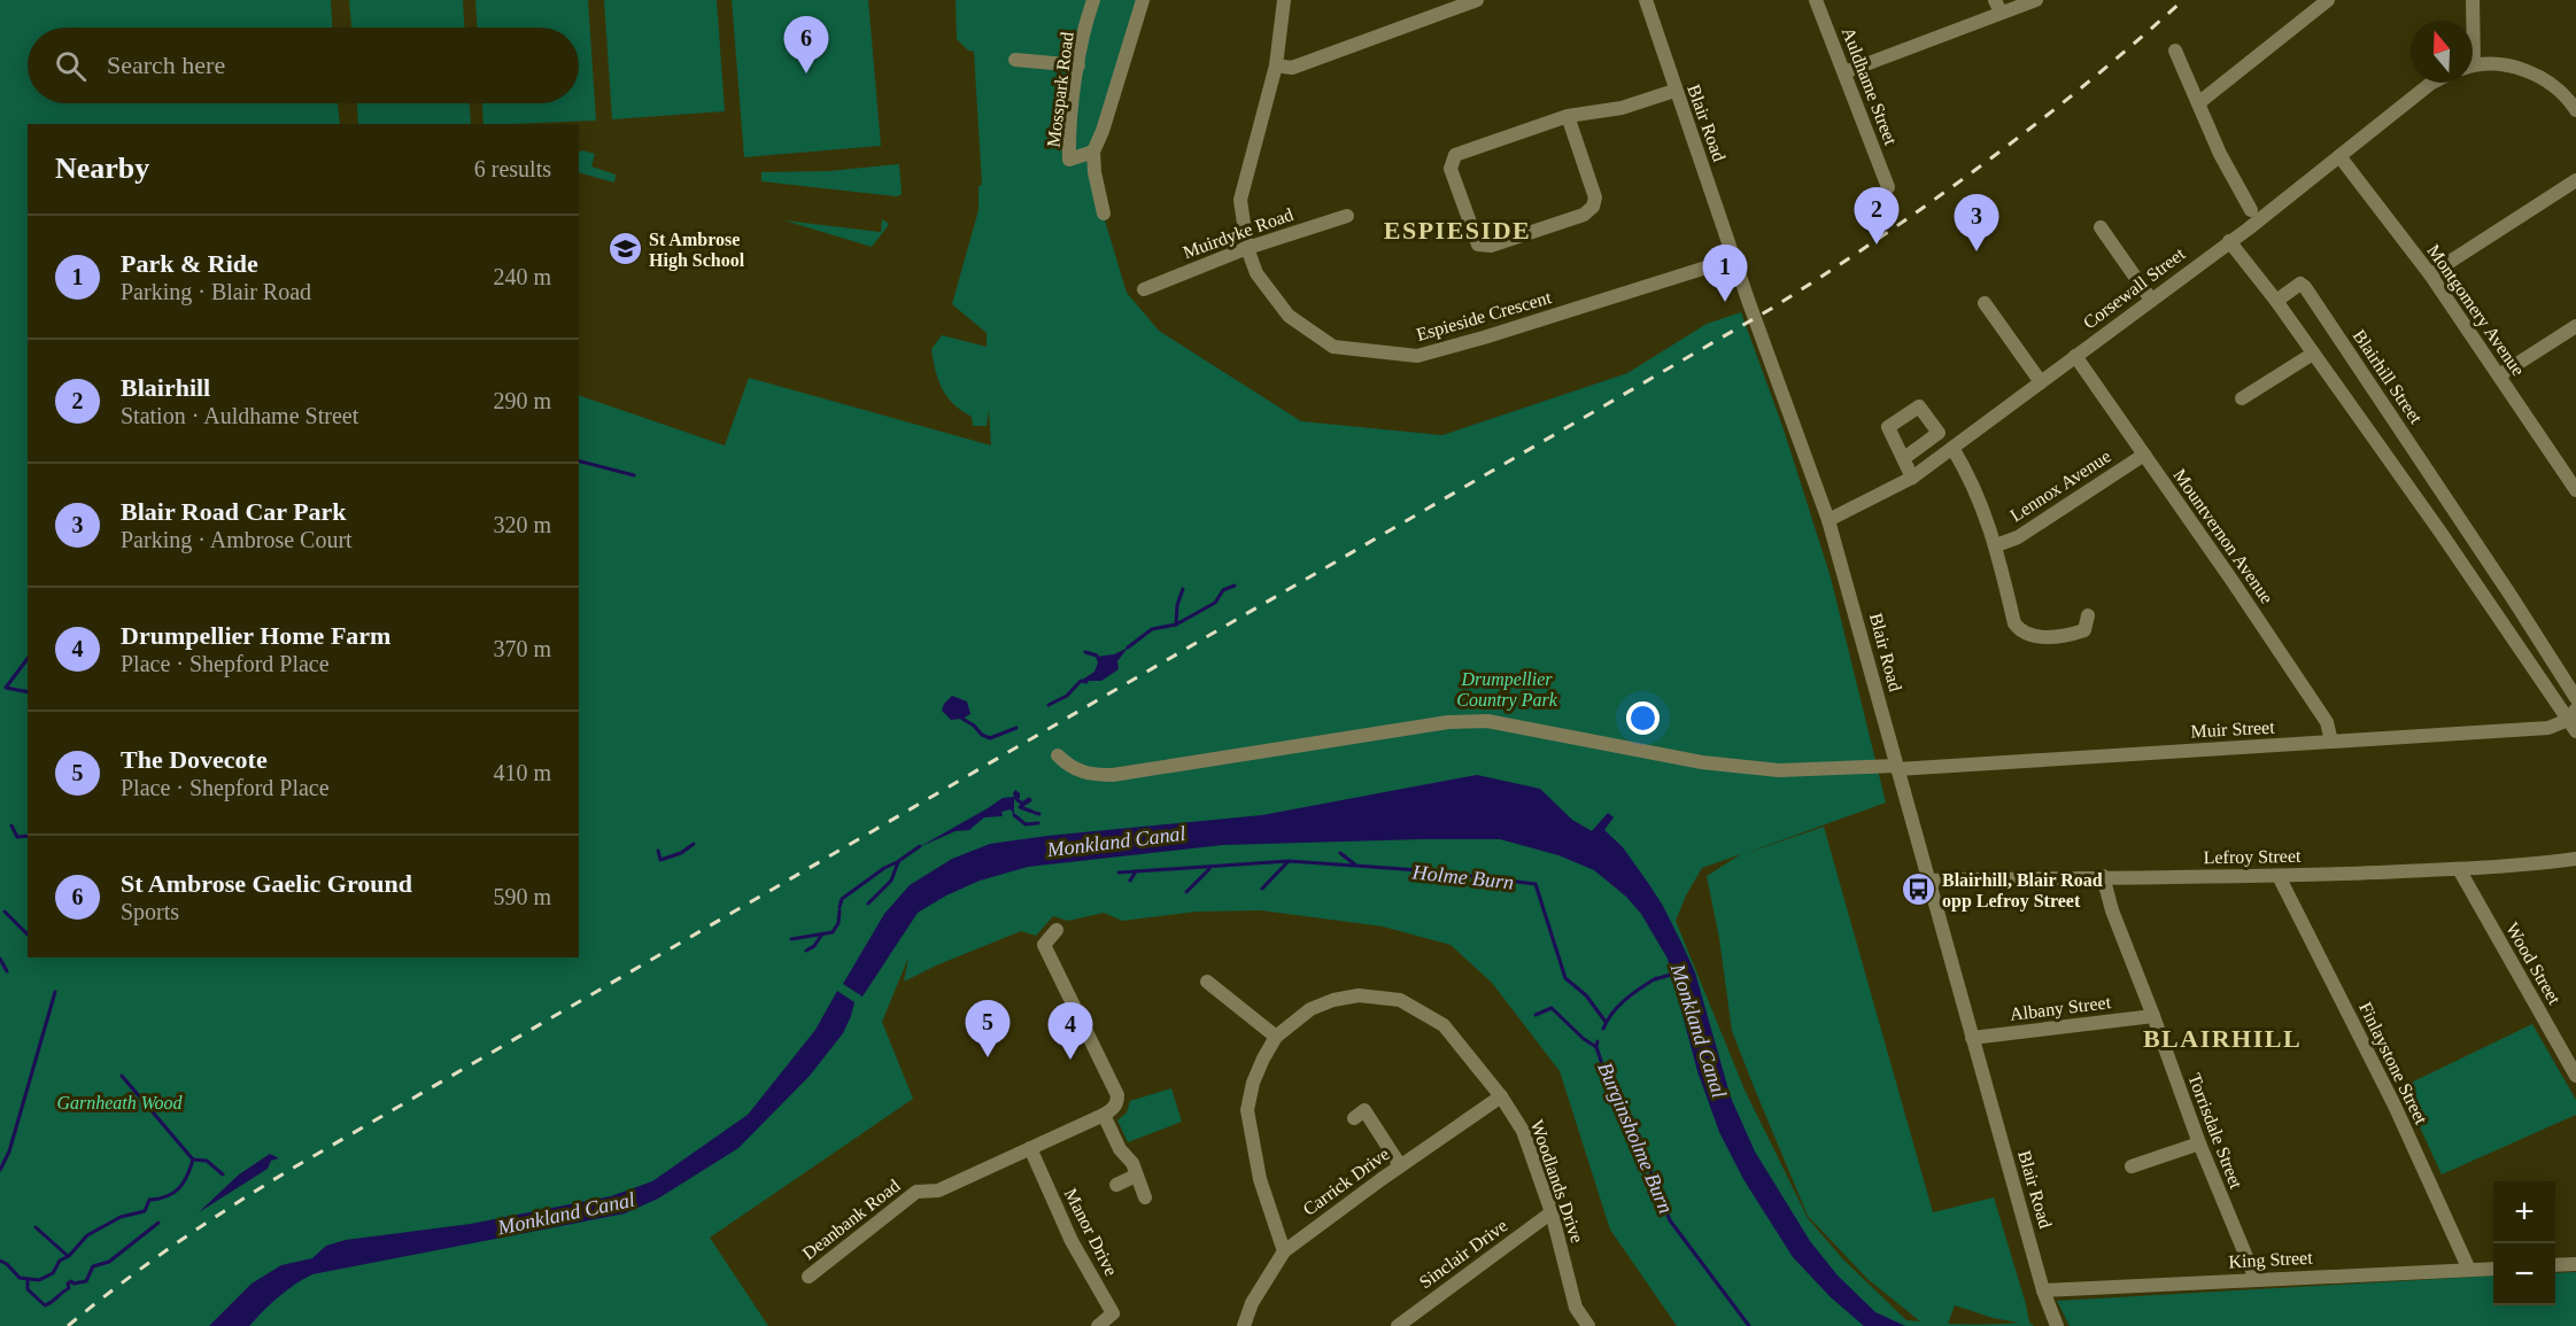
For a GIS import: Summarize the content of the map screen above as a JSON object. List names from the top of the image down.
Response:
{
  "streets": {
    "street": [
      "Auldhame Street",
      "Mosspark Road",
      "Blair Road",
      "Muirdyke Road",
      "Corsewall Street",
      "Montgomery Avenue",
      "Espieside Crescent",
      "Blairhill Street",
      "Lennox Avenue",
      "Mountvernon Avenue",
      "Muir Street",
      "Lefroy Street",
      "Wood Street",
      "Albany Street",
      "Finlaystone Street",
      "Torrisdale Street",
      "Carrick Drive",
      "Woodlands Drive",
      "Deanbank Road",
      "Manor Drive",
      "Sinclair Drive",
      "King Street"
    ]
  },
  "crossings": [
    ["Blair Road", "Corsewall Street"],
    ["Blair Road", "Espieside Crescent"],
    ["Blair Road", "Muir Street"],
    ["Blair Road", "Lefroy Street"],
    ["Blair Road", "Albany Street"],
    ["Blair Road", "King Street"],
    ["Muirdyke Road", "Espieside Crescent"],
    ["Corsewall Street", "Montgomery Avenue"],
    ["Corsewall Street", "Mountvernon Avenue"],
    ["Lennox Avenue", "Mountvernon Avenue"],
    ["Mountvernon Avenue", "Muir Street"],
    ["Lefroy Street", "Wood Street"],
    ["Lefroy Street", "Finlaystone Street"],
    ["Lefroy Street", "Torrisdale Street"],
    ["Albany Street", "Torrisdale Street"],
    ["Finlaystone Street", "King Street"],
    ["Torrisdale Street", "King Street"],
    ["Carrick Drive", "Woodlands Drive"],
    ["Woodlands Drive", "Sinclair Drive"],
    ["Deanbank Road", "Manor Drive"]
  ],
  "districts": ["ESPIESIDE", "BLAIRHILL"],
  "water": ["Monkland Canal", "Holme Burn", "Burginsholme Burn"],
  "parks": ["Drumpellier Country Park", "Garnheath Wood"],
  "places": {
    "school or university": ["St Ambrose High School"],
    "bus stop": ["Blairhill, Blair Road opp Lefroy Street"]
  },
  "north": "top",
  "page": {
    "pins": [
      "6",
      "2",
      "3",
      "1",
      "5",
      "4"
    ],
    "search": "Search here",
    "heading": ["Nearby", "6 results"],
    "list": [
      {
        "mark": "1",
        "name": "Park & Ride",
        "note": "Parking · Blair Road",
        "value": "240 m"
      },
      {
        "mark": "2",
        "name": "Blairhill",
        "note": "Station · Auldhame Street",
        "value": "290 m"
      },
      {
        "mark": "3",
        "name": "Blair Road Car Park",
        "note": "Parking · Ambrose Court",
        "value": "320 m"
      },
      {
        "mark": "4",
        "name": "Drumpellier Home Farm",
        "note": "Place · Shepford Place",
        "value": "370 m"
      },
      {
        "mark": "5",
        "name": "The Dovecote",
        "note": "Place · Shepford Place",
        "value": "410 m"
      },
      {
        "mark": "6",
        "name": "St Ambrose Gaelic Ground",
        "note": "Sports",
        "value": "590 m"
      }
    ],
    "map_buttons": ["+", "−"]
  }
}
